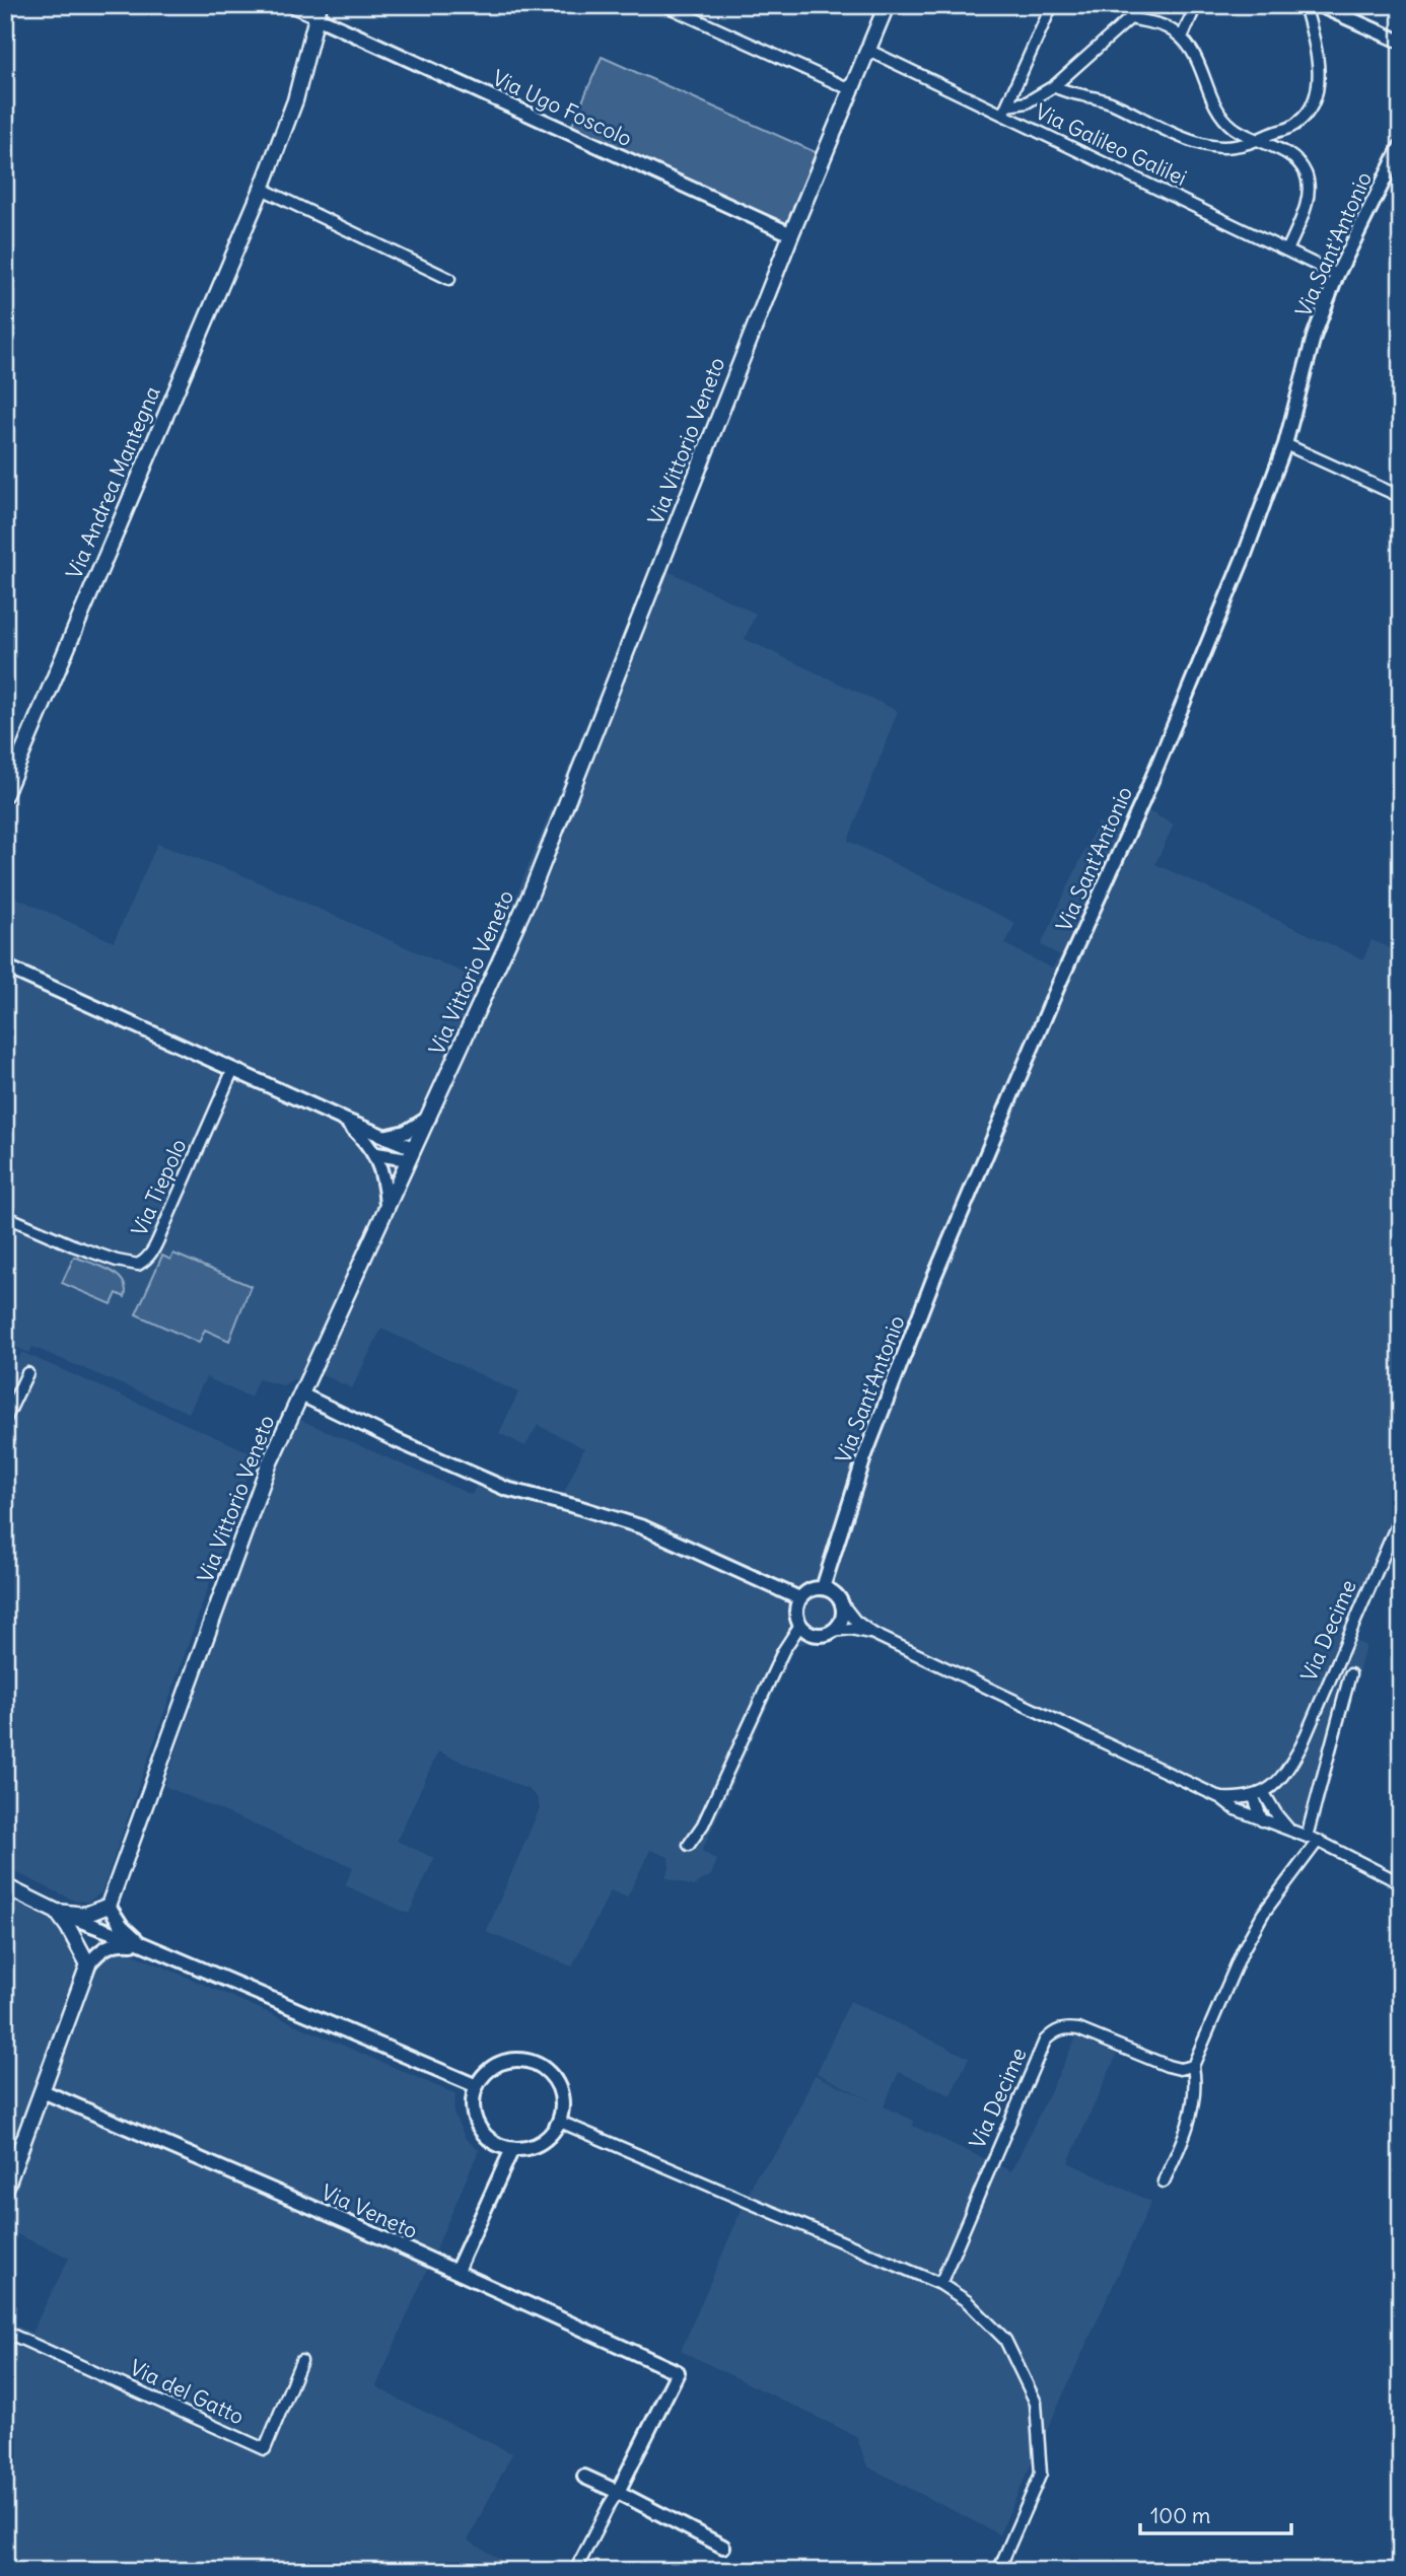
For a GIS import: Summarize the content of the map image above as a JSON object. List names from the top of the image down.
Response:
{
  "streets": {
    "main road": ["Via Vittorio Veneto", "Via Andrea Mantegna"],
    "street": [
      "Via Ugo Foscolo",
      "Via Galileo Galilei",
      "Via Sant'Antonio",
      "Via Tiepolo",
      "Via Decime",
      "Via Veneto",
      "Via del Gatto"
    ]
  },
  "crossings": [
    ["Via Ugo Foscolo", "Via Vittorio Veneto"],
    ["Via Ugo Foscolo", "Via Andrea Mantegna"],
    ["Via Galileo Galilei", "Via Sant'Antonio"],
    ["Via Galileo Galilei", "Via Vittorio Veneto"]
  ],
  "scale_bar": "100 m"
}
